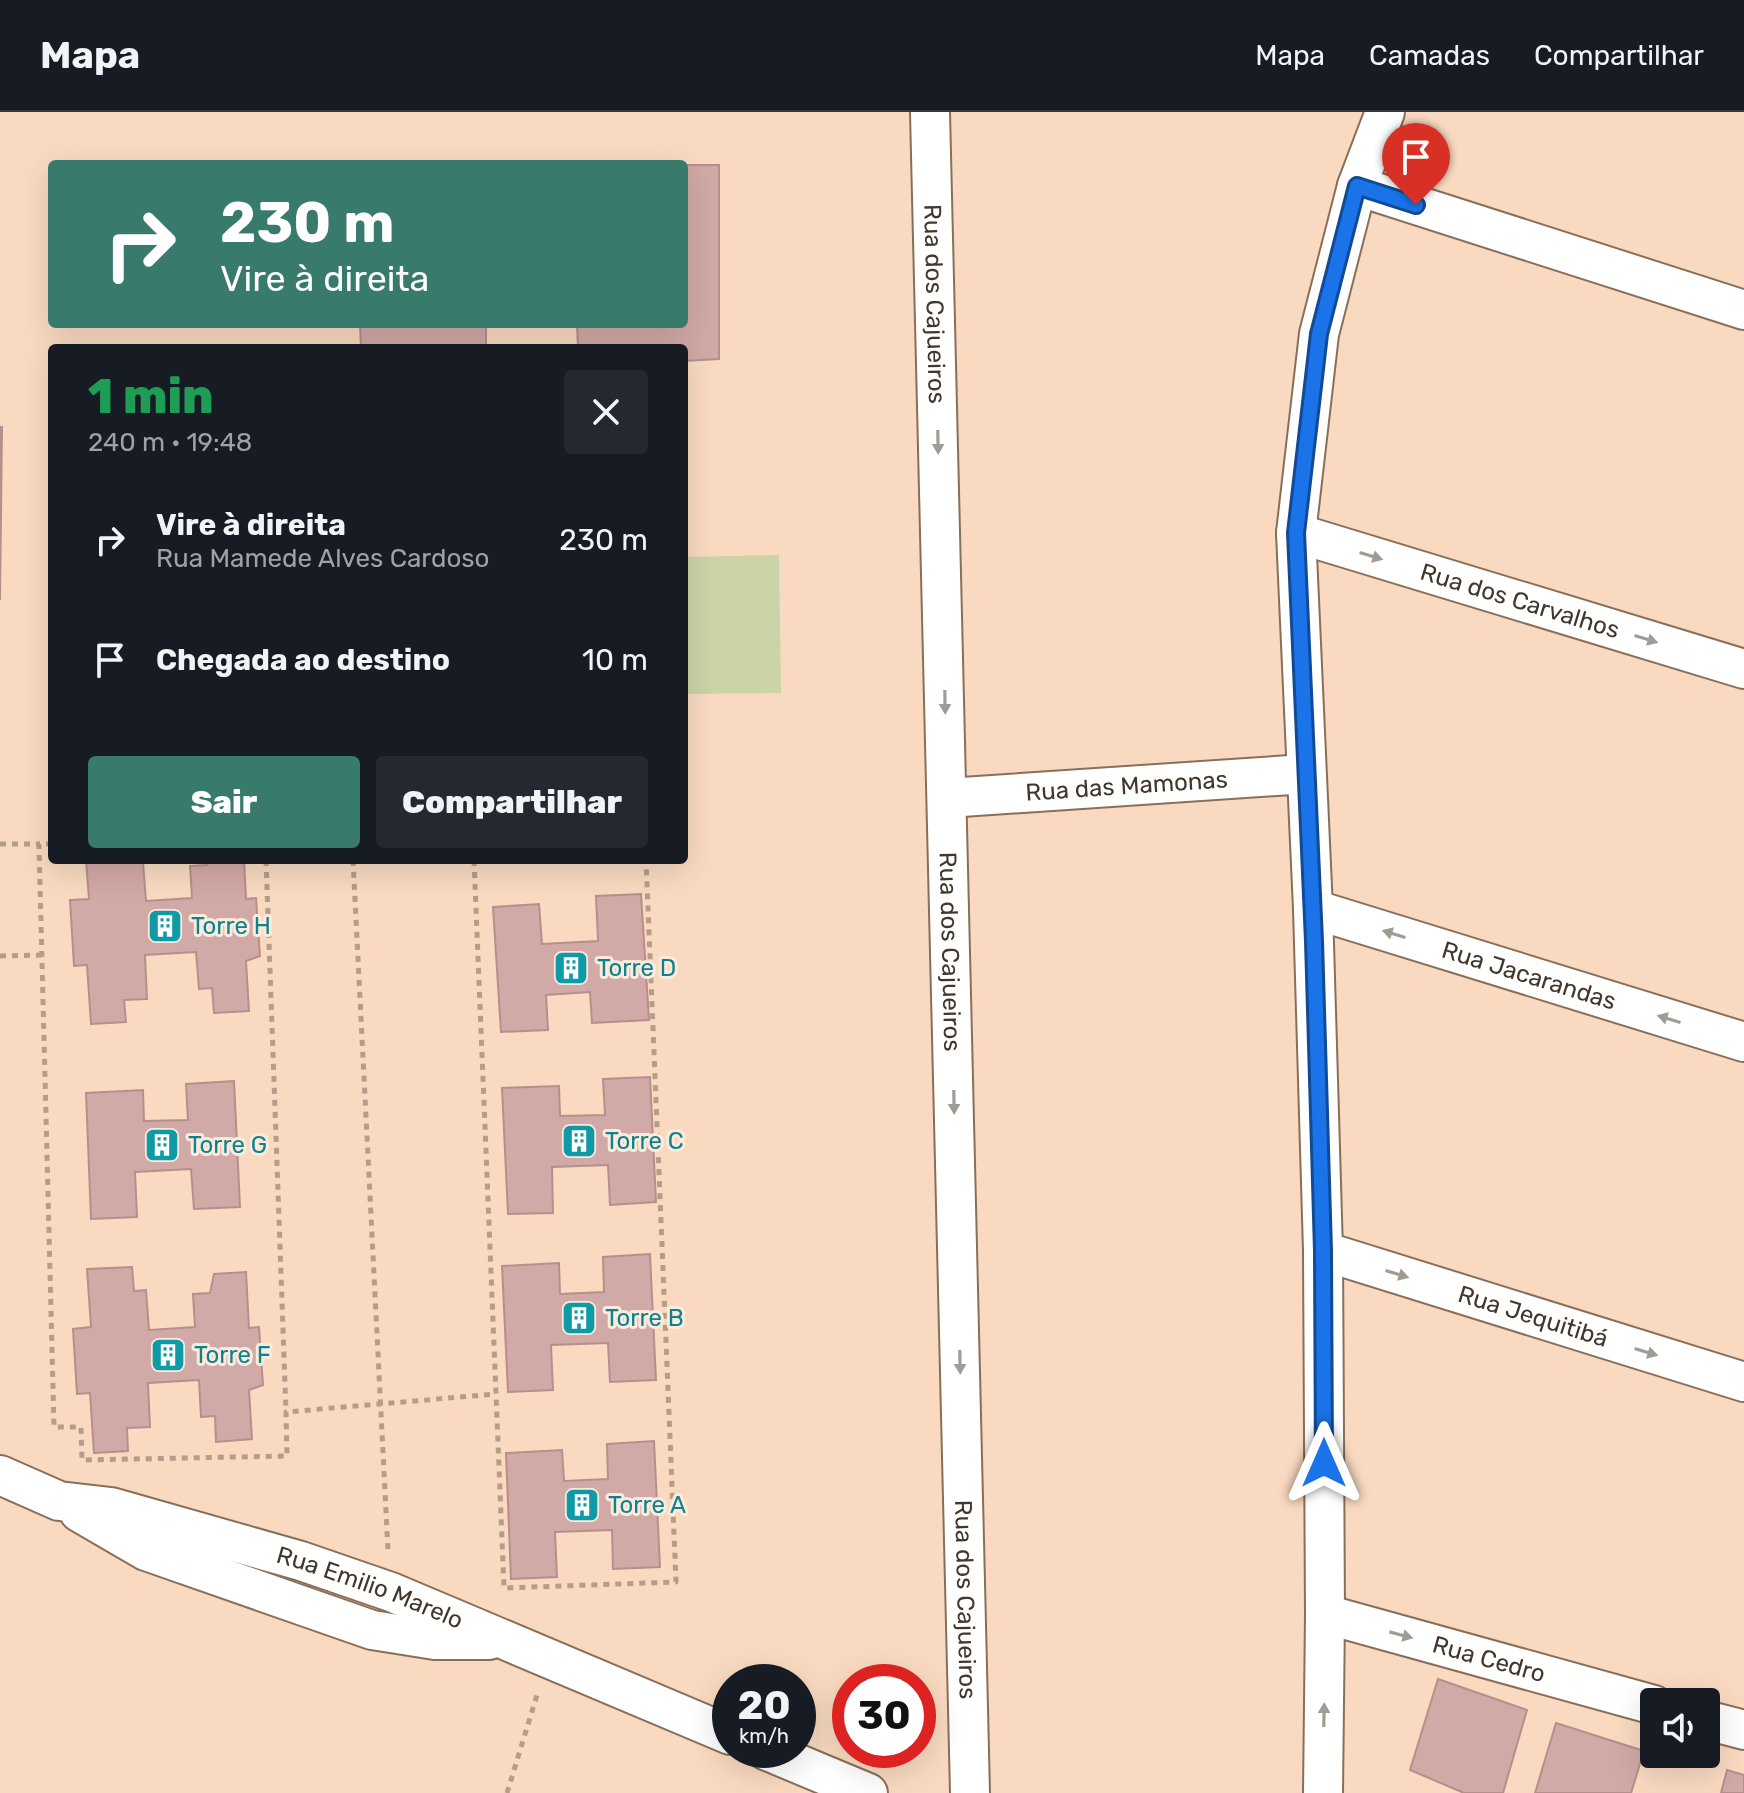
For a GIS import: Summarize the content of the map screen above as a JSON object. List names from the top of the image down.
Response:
{
  "streets": {
    "street": [
      "Rua dos Cajueiros",
      "Rua dos Carvalhos",
      "Rua das Mamonas",
      "Rua Jacarandas",
      "Rua Jequitibá",
      "Rua Emilio Marelo",
      "Rua Cedro"
    ]
  },
  "crossings": [
    ["Rua dos Cajueiros", "Rua das Mamonas"]
  ],
  "one_way": [
    "Rua dos Cajueiros",
    "Rua dos Carvalhos",
    "Rua Jacarandas",
    "Rua Jequitibá",
    "Rua Cedro"
  ],
  "places": {
    "building": [
      "Torre H",
      "Torre D",
      "Torre C",
      "Torre G",
      "Torre B",
      "Torre F",
      "Torre A"
    ]
  },
  "page": {
    "header": "Mapa",
    "nav": ["Mapa", "Camadas", "Compartilhar"],
    "turn": ["230 m", "Vire à direita"],
    "heading": ["1 min", "240 m · 19:48"],
    "list": [
      {
        "name": "Vire à direita",
        "note": "Rua Mamede Alves Cardoso",
        "value": "230 m"
      },
      {
        "name": "Chegada ao destino",
        "value": "10 m"
      }
    ],
    "buttons": ["Sair", "Compartilhar"],
    "speed": "20 km/h",
    "limit": "30"
  }
}
